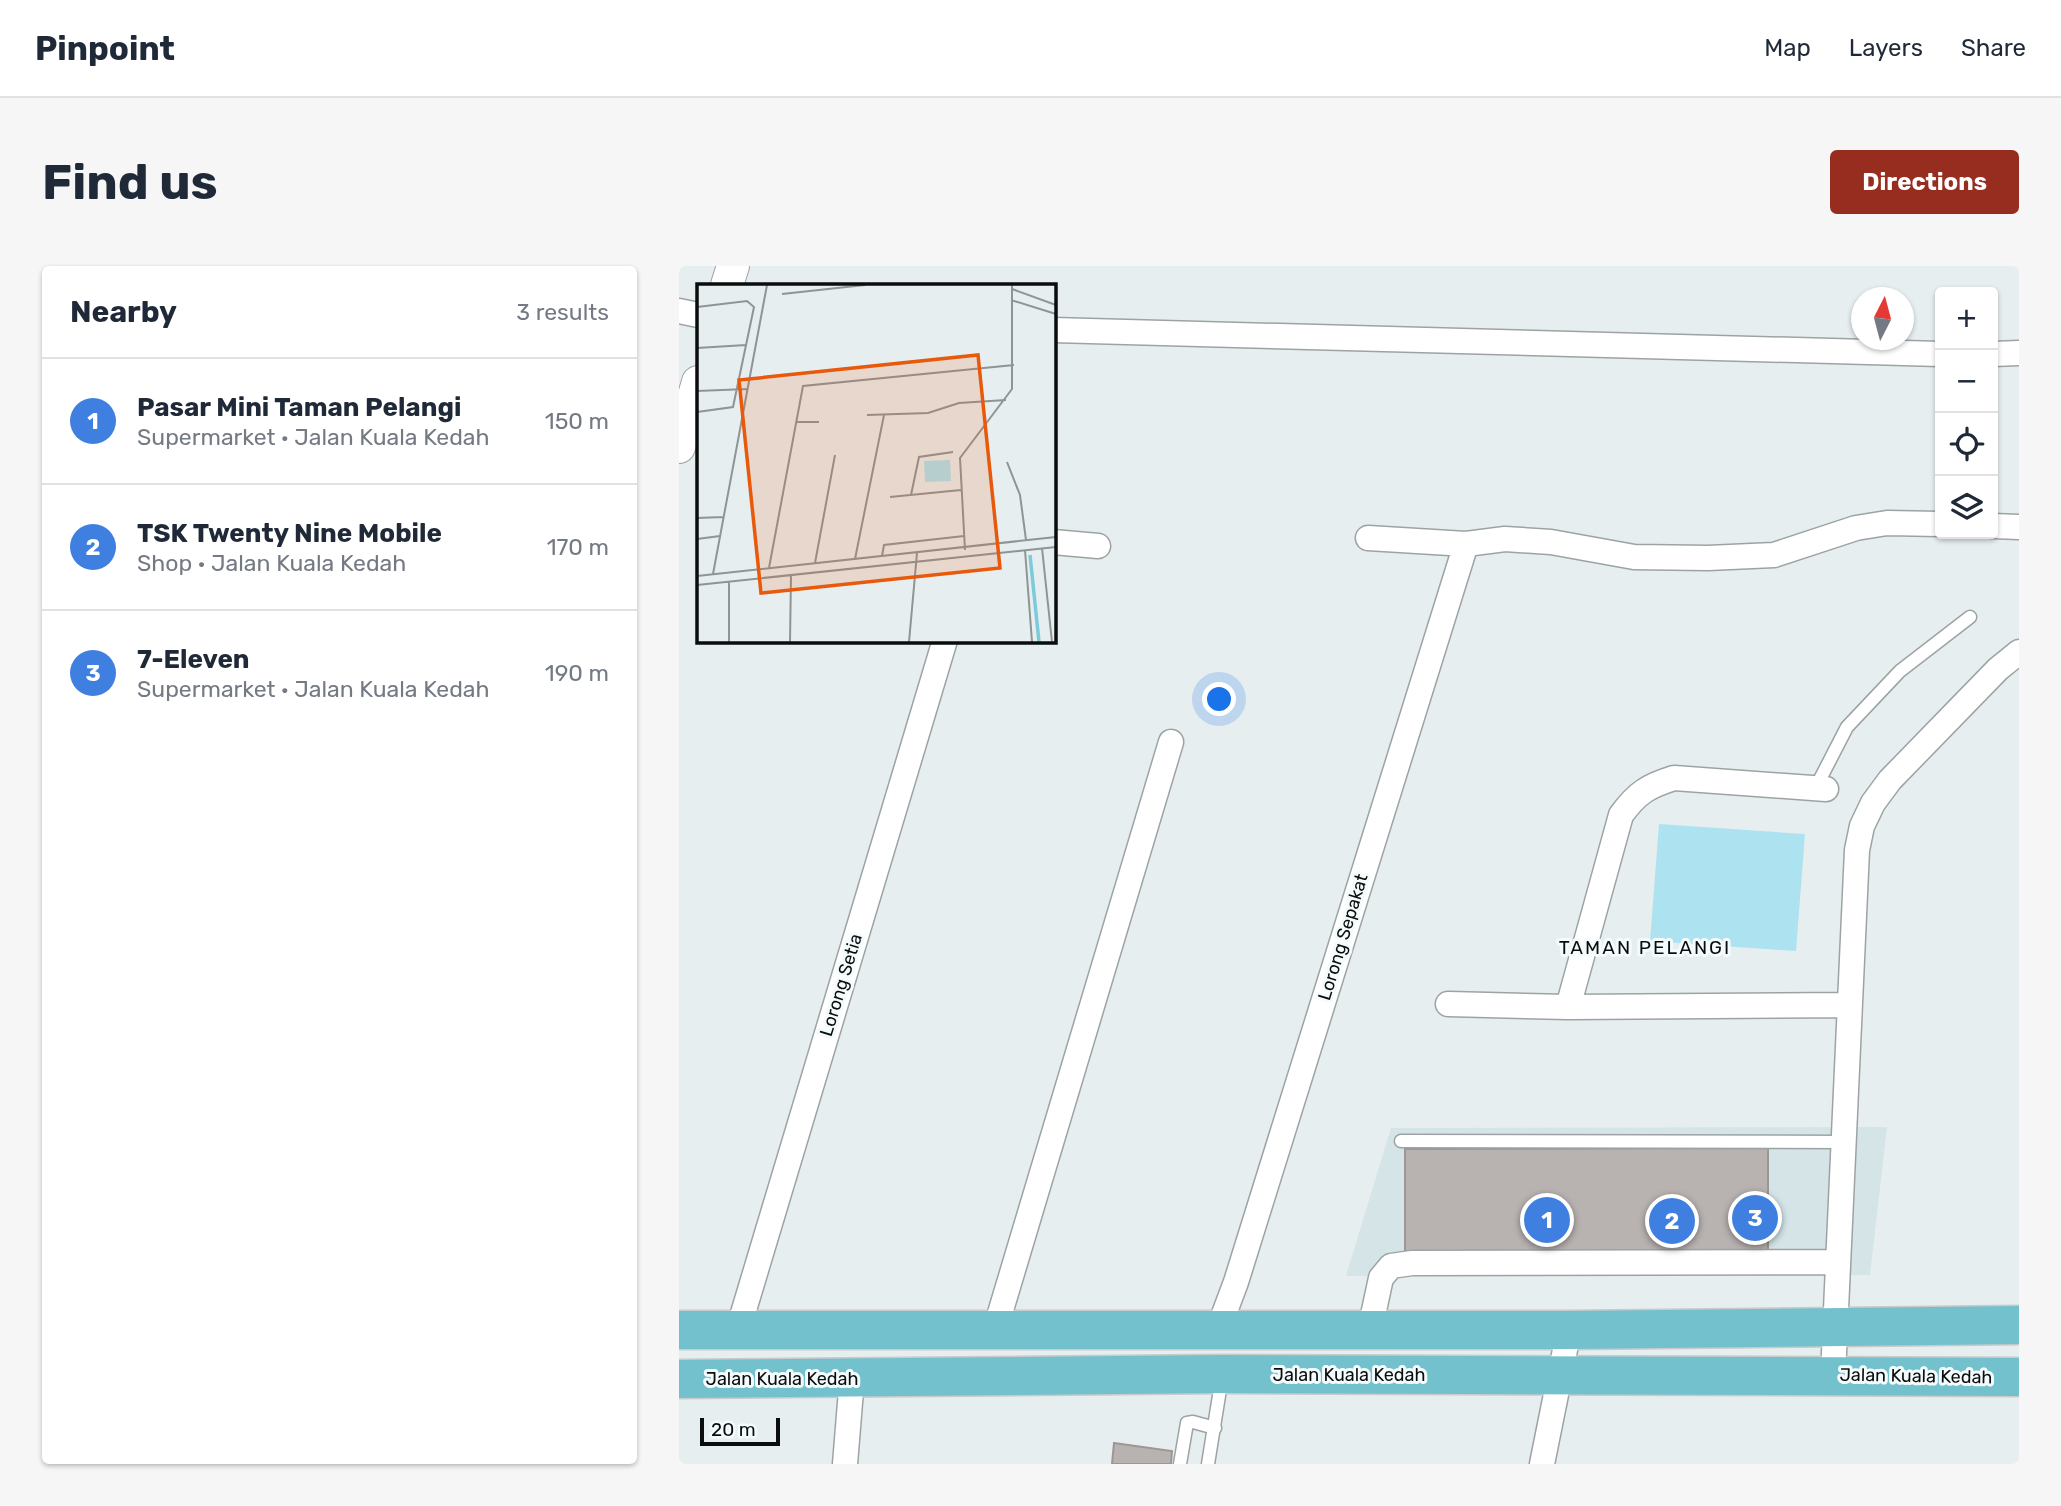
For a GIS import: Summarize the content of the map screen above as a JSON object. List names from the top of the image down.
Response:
{
  "streets": {
    "main road": ["Jalan Kuala Kedah"],
    "street": ["Lorong Sepakat", "Lorong Setia"]
  },
  "districts": ["TAMAN PELANGI"],
  "scale_bar": "20 m",
  "north": "top",
  "page": {
    "header": "Pinpoint",
    "nav": ["Map", "Layers", "Share"],
    "buttons": "Directions",
    "title": "Find us",
    "heading": ["Nearby", "3 results"],
    "map_buttons": ["+", "−"],
    "list": [
      {
        "mark": "1",
        "name": "Pasar Mini Taman Pelangi",
        "note": "Supermarket · Jalan Kuala Kedah",
        "value": "150 m"
      },
      {
        "mark": "2",
        "name": "TSK Twenty Nine Mobile",
        "note": "Shop · Jalan Kuala Kedah",
        "value": "170 m"
      },
      {
        "mark": "3",
        "name": "7-Eleven",
        "note": "Supermarket · Jalan Kuala Kedah",
        "value": "190 m"
      }
    ],
    "pins": ["3", "1", "2"],
    "scale": "20 m"
  }
}
